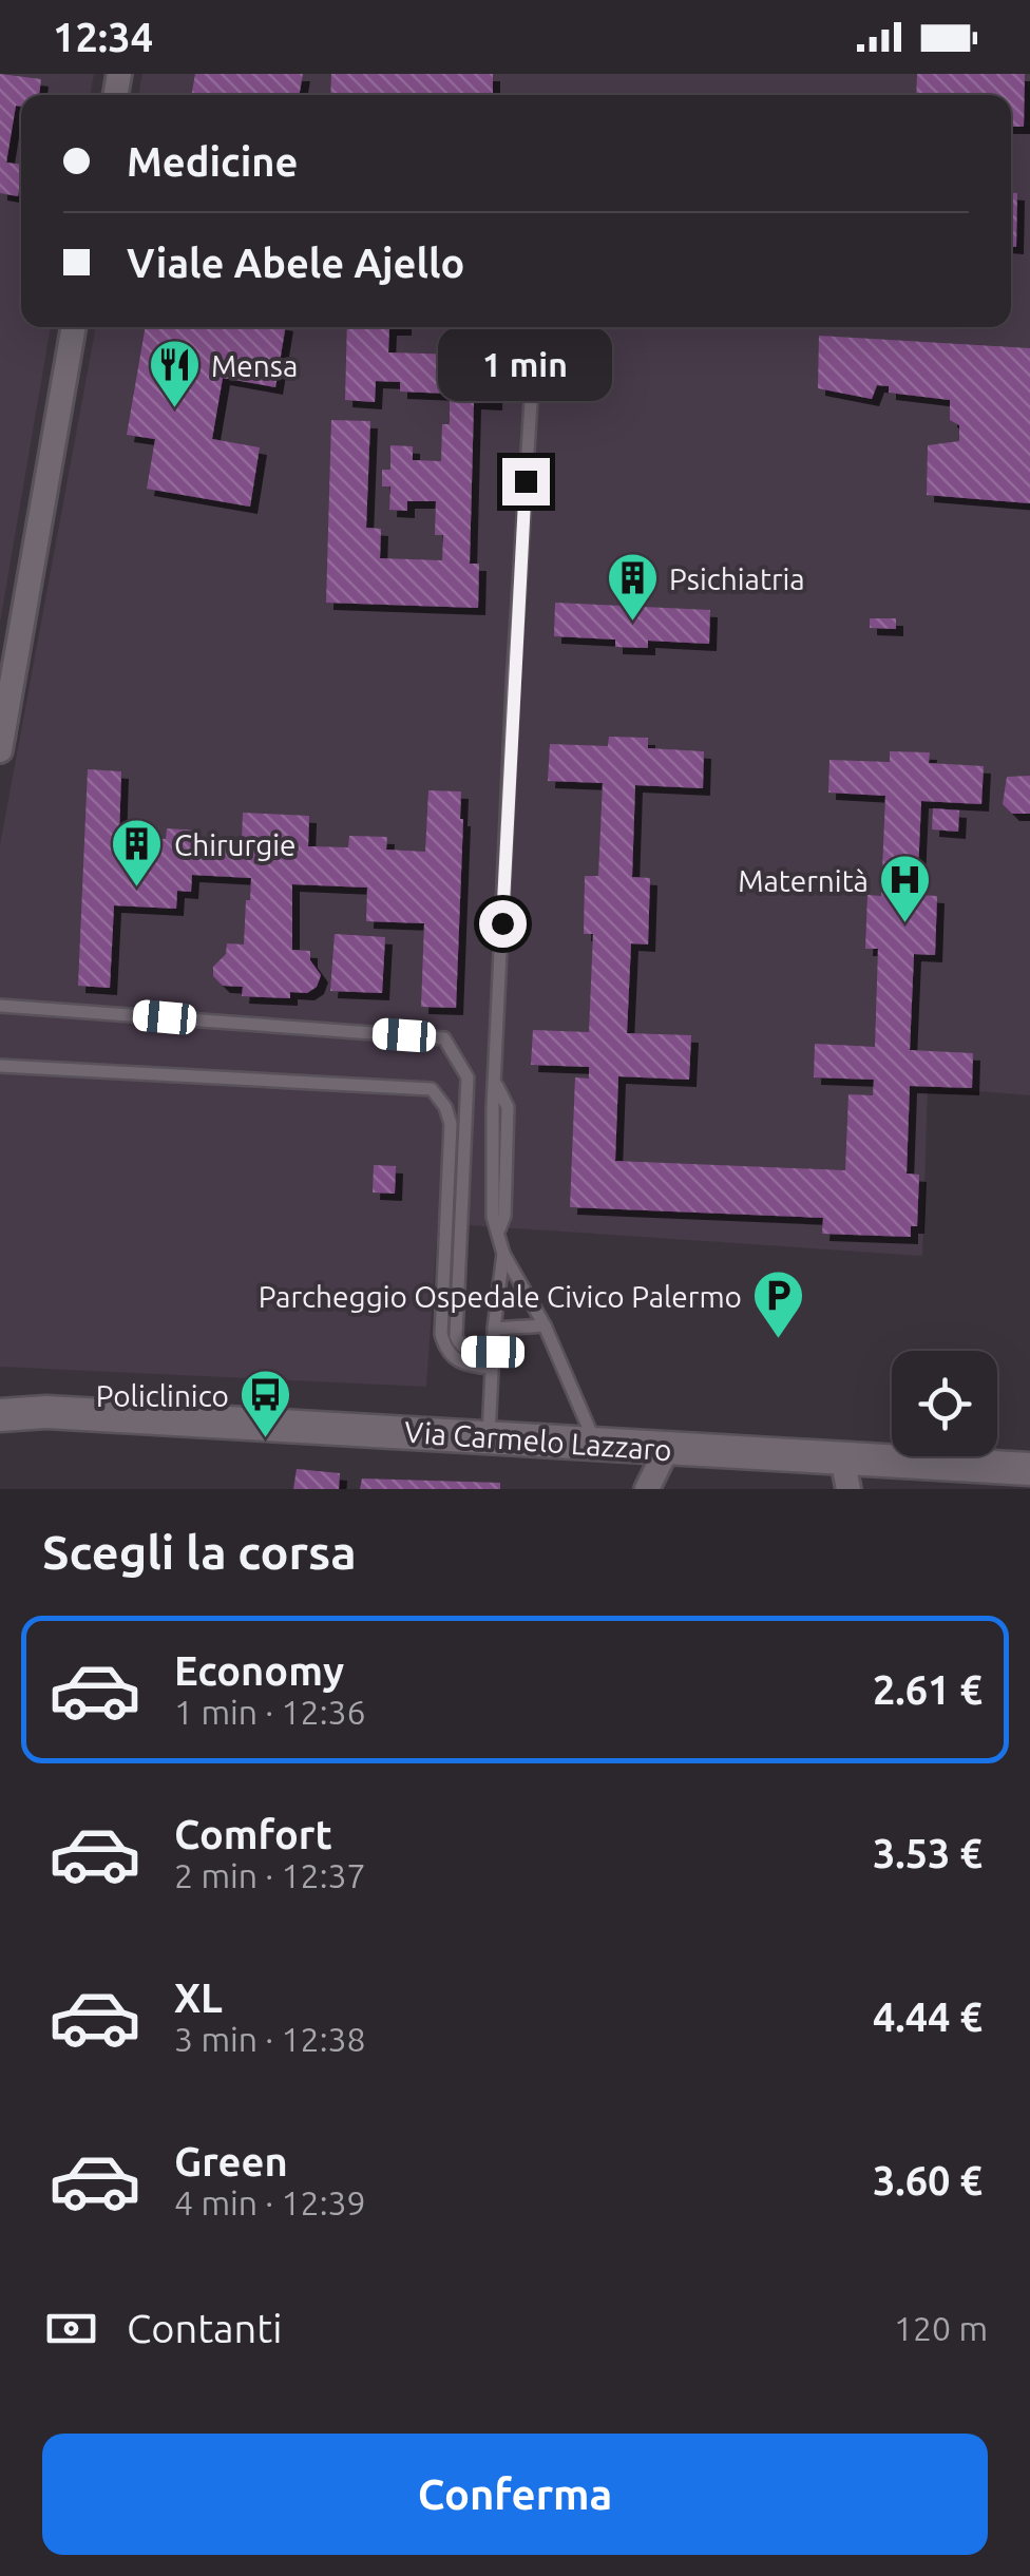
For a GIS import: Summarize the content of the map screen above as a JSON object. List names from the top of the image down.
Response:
{
  "streets": {
    "street": ["Via Carmelo Lazzaro"]
  },
  "places": {
    "restaurant": ["Mensa"],
    "building": ["Psichiatria", "Chirurgie"],
    "hospital": ["Maternità"],
    "parking": ["Parcheggio Ospedale Civico Palermo"],
    "bus stop": ["Policlinico"]
  },
  "page": {
    "status": "12:34",
    "banner": ["Medicine", "Viale Abele Ajello"],
    "bubble": "1 min",
    "heading": "Scegli la corsa",
    "list": [
      {
        "name": "Economy",
        "note": "1 min · 12:36",
        "value": "2.61 €"
      },
      {
        "name": "Comfort",
        "note": "2 min · 12:37",
        "value": "3.53 €"
      },
      {
        "name": "XL",
        "note": "3 min · 12:38",
        "value": "4.44 €"
      },
      {
        "name": "Green",
        "note": "4 min · 12:39",
        "value": "3.60 €"
      }
    ],
    "pay": ["Contanti", "120 m"],
    "buttons": "Conferma"
  }
}
